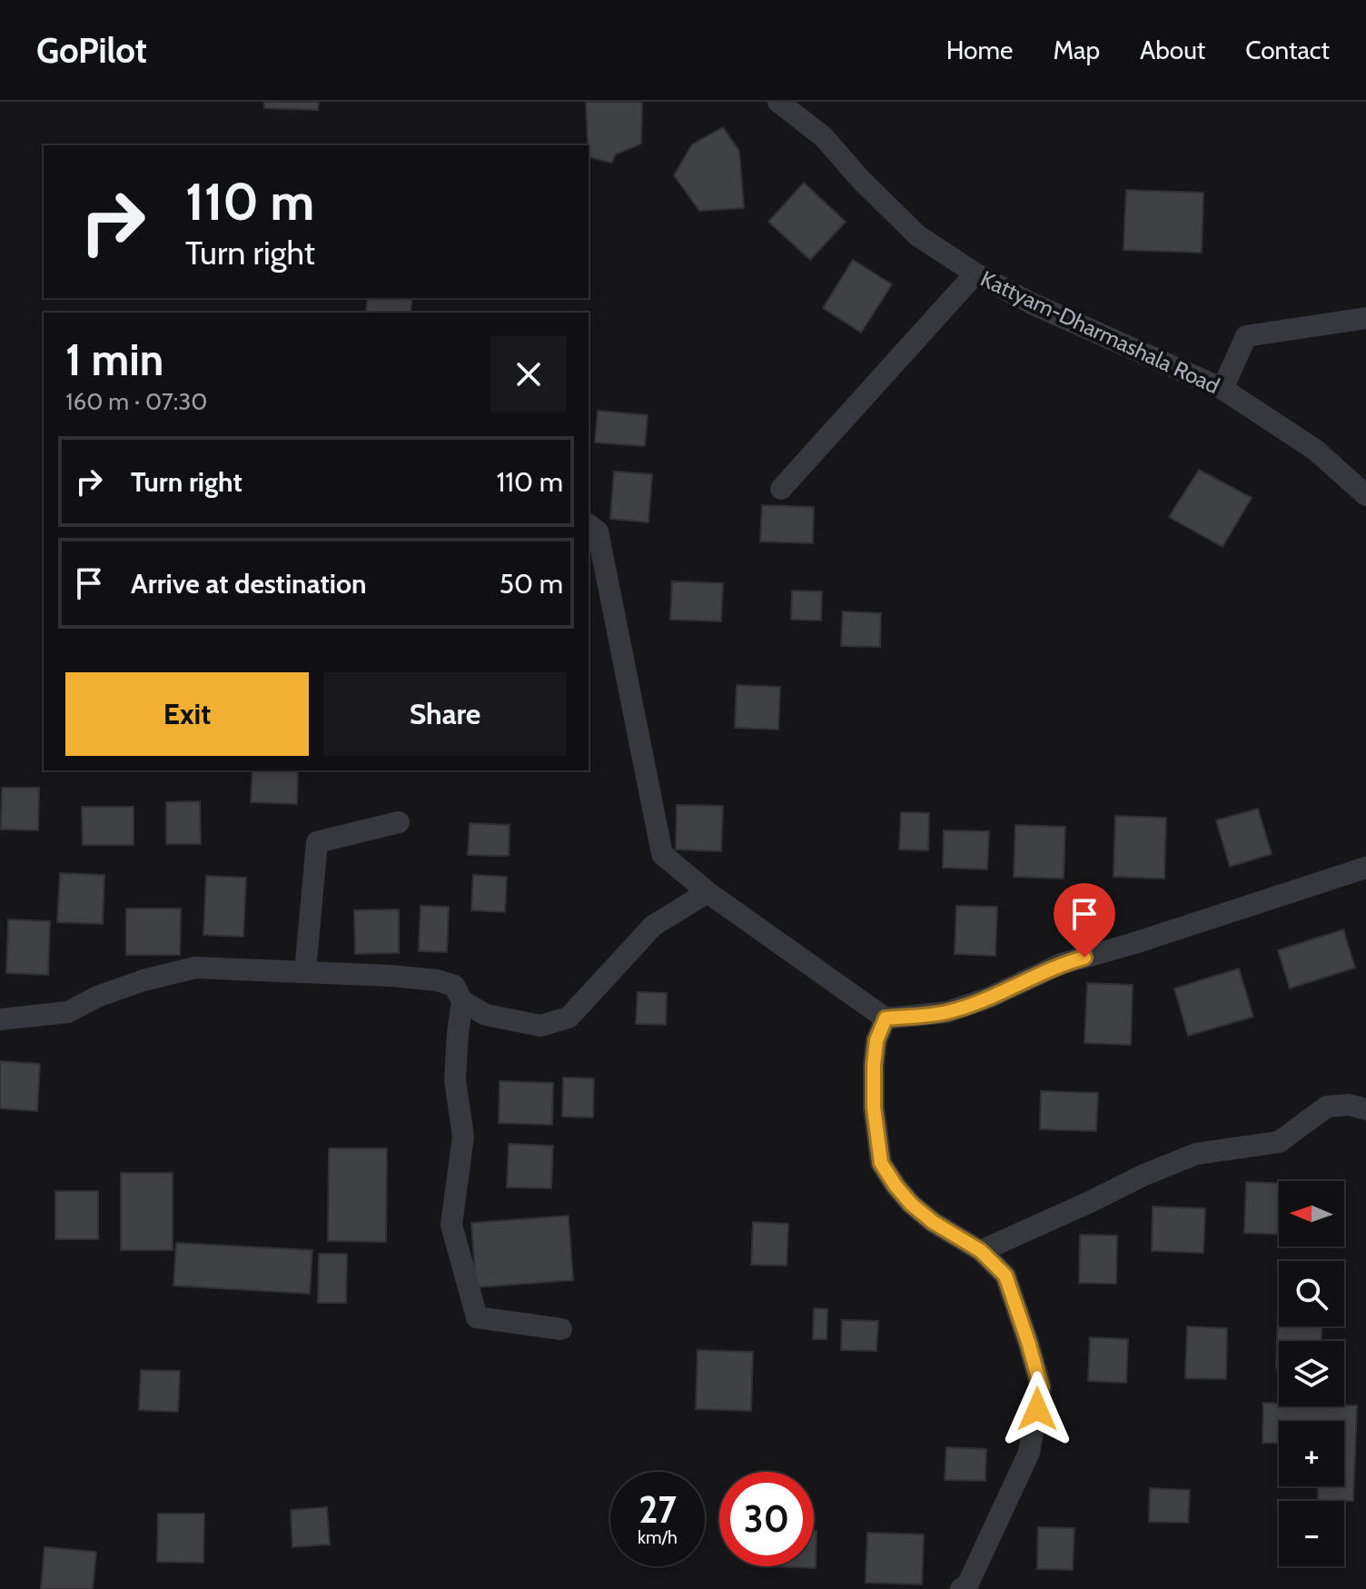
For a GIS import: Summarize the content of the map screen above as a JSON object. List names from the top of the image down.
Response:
{
  "streets": {
    "street": ["Kattyam-Dharmashala Road"]
  },
  "north": "left",
  "page": {
    "header": "GoPilot",
    "nav": [
      "Home",
      "Map",
      "About",
      "Contact"
    ],
    "turn": ["110 m", "Turn right"],
    "heading": ["1 min", "160 m · 07:30"],
    "list": [
      {
        "name": "Turn right",
        "value": "110 m"
      },
      {
        "name": "Arrive at destination",
        "value": "50 m"
      }
    ],
    "buttons": ["Exit", "Share"],
    "map_buttons": ["+", "−"],
    "speed": "27 km/h",
    "limit": "30"
  }
}
